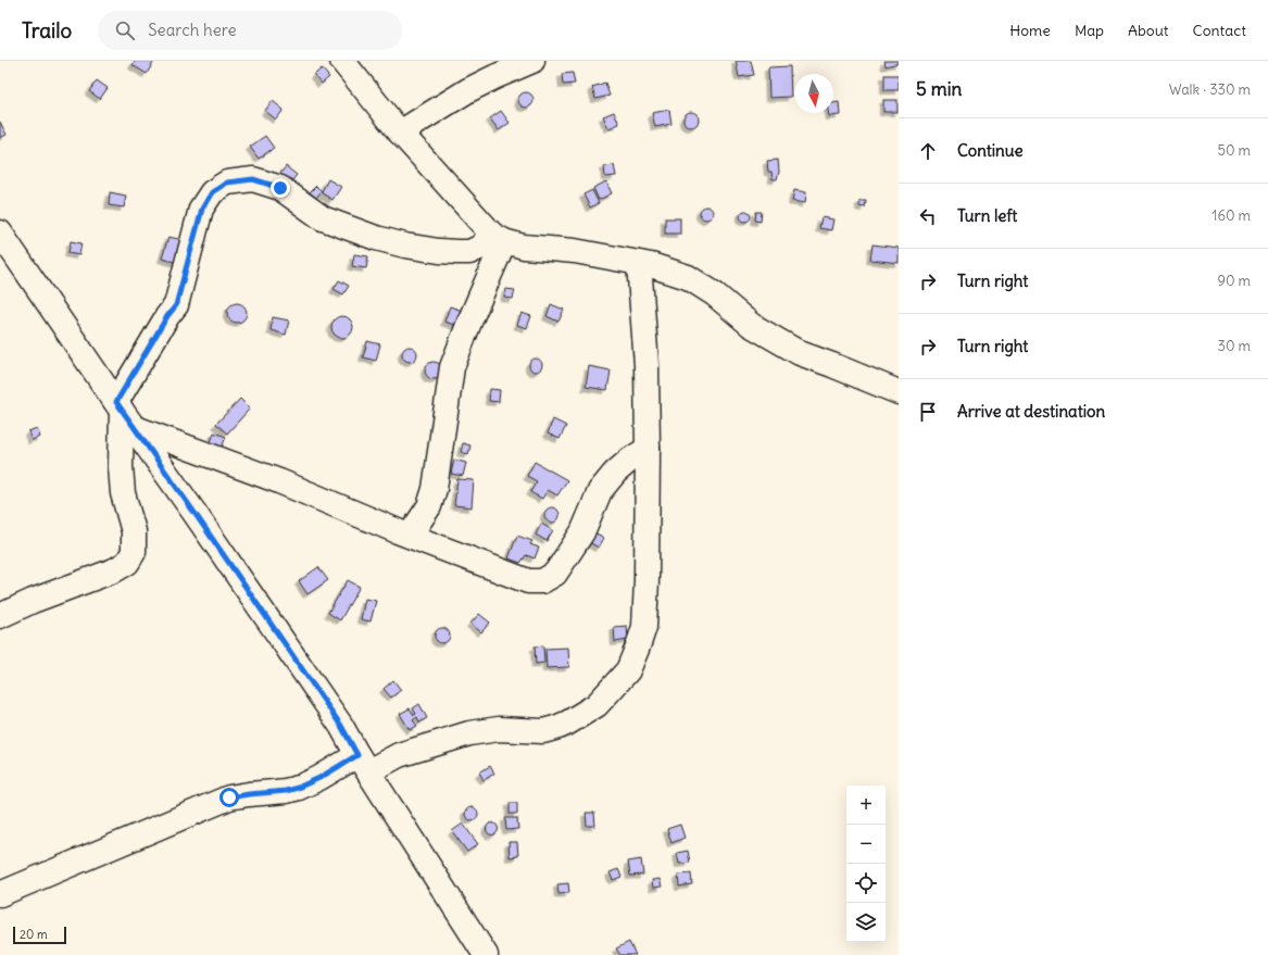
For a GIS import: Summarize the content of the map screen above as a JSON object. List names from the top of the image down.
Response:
{
  "scale_bar": "20 m",
  "north": "bottom",
  "page": {
    "header": "Trailo",
    "search": "Search here",
    "nav": [
      "Home",
      "Map",
      "About",
      "Contact"
    ],
    "heading": ["5 min", "Walk · 330 m"],
    "list": [
      ["Continue", "50 m"],
      ["Turn left", "160 m"],
      ["Turn right", "90 m"],
      ["Turn right", "30 m"],
      "Arrive at destination"
    ],
    "map_buttons": ["+", "−"],
    "scale": "20 m"
  }
}
